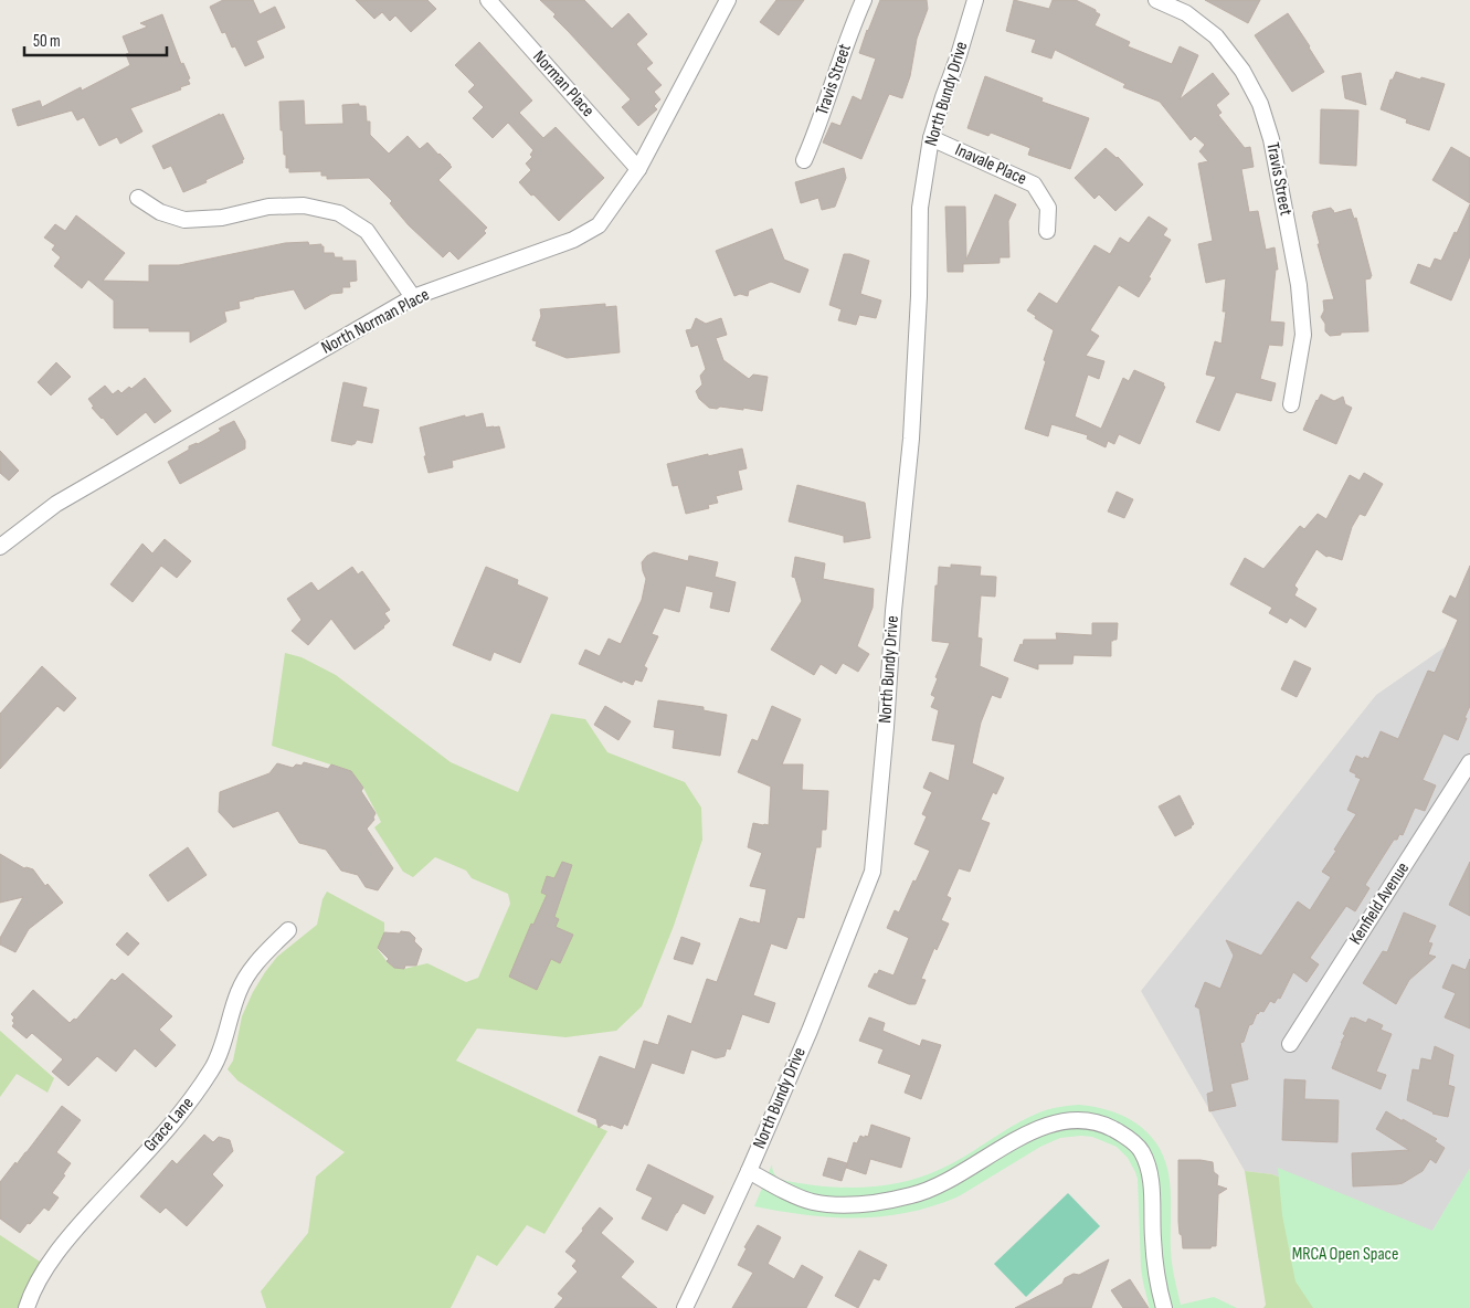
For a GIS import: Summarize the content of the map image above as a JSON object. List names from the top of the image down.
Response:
{
  "streets": {
    "street": [
      "Travis Street",
      "Norman Place",
      "North Bundy Drive",
      "Inavale Place",
      "North Norman Place",
      "Kenfield Avenue",
      "Grace Lane"
    ]
  },
  "crossings": [
    ["Norman Place", "North Norman Place"],
    ["North Bundy Drive", "Inavale Place"]
  ],
  "parks": ["MRCA Open Space"],
  "scale_bar": "50 m"
}
